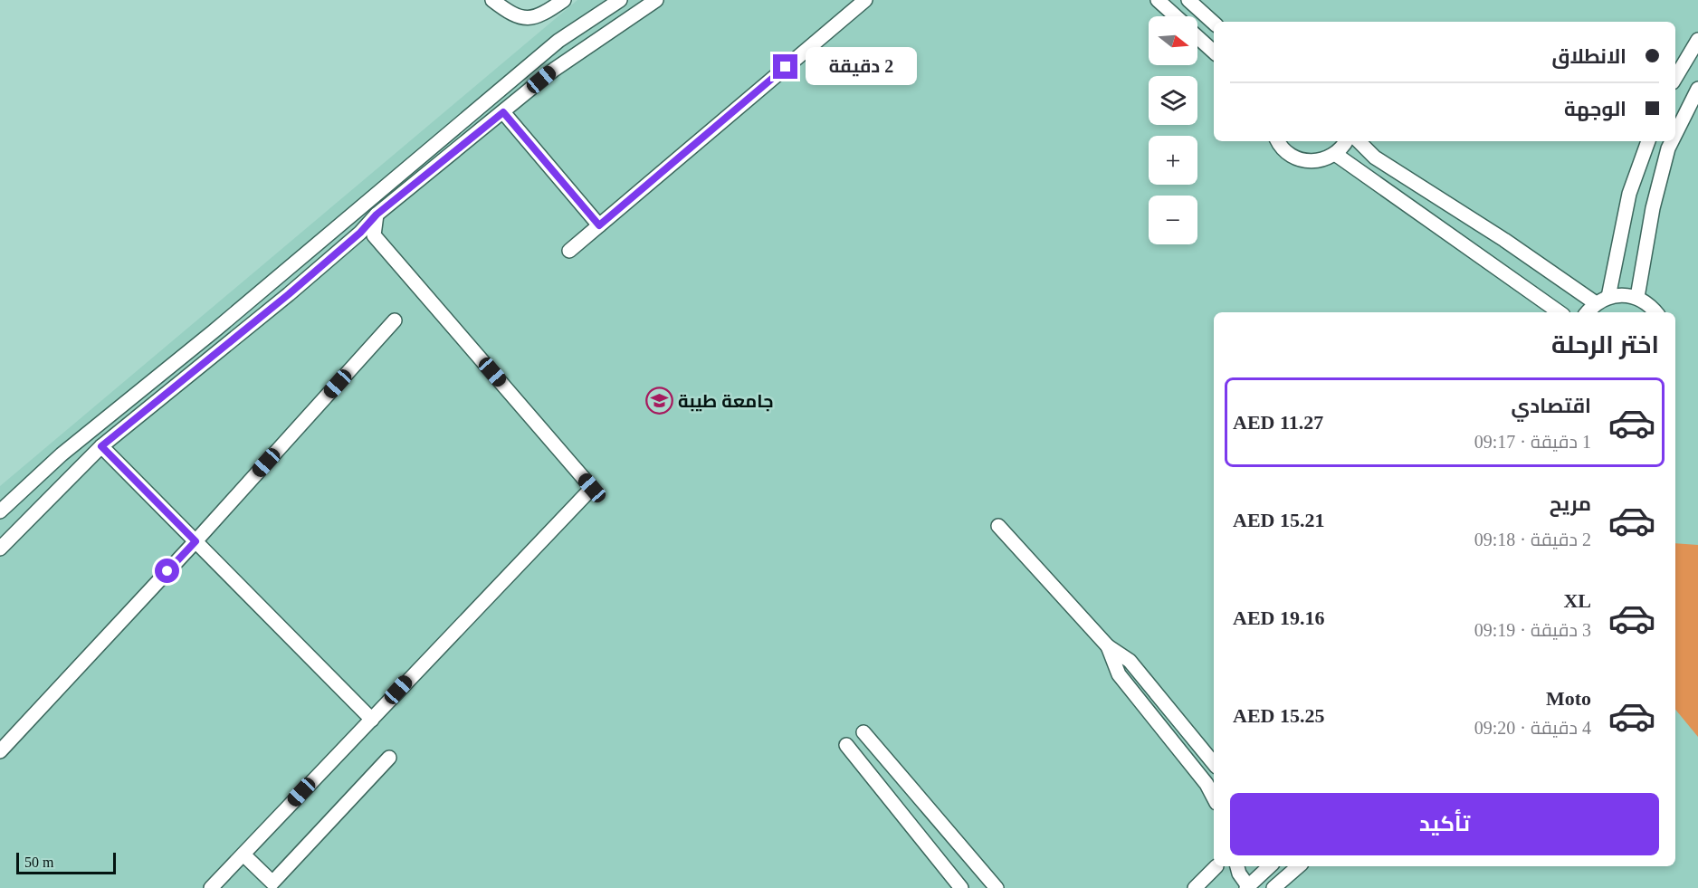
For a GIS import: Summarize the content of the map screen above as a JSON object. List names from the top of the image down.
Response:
{
  "places": {
    "school or university": ["جامعة طيبة"]
  },
  "scale_bar": "50 m",
  "north": "right",
  "page": {
    "map_buttons": ["+", "−"],
    "banner": ["الانطلاق", "الوجهة"],
    "bubble": "2 دقيقة",
    "heading": "اختر الرحلة",
    "list": [
      {
        "name": "اقتصادي",
        "note": "1 دقيقة · 09:17",
        "value": "AED 11.27"
      },
      {
        "name": "مريح",
        "note": "2 دقيقة · 09:18",
        "value": "AED 15.21"
      },
      {
        "name": "XL",
        "note": "3 دقيقة · 09:19",
        "value": "AED 19.16"
      },
      {
        "name": "Moto",
        "note": "4 دقيقة · 09:20",
        "value": "AED 15.25"
      }
    ],
    "buttons": "تأكيد",
    "scale": "50 m"
  }
}
